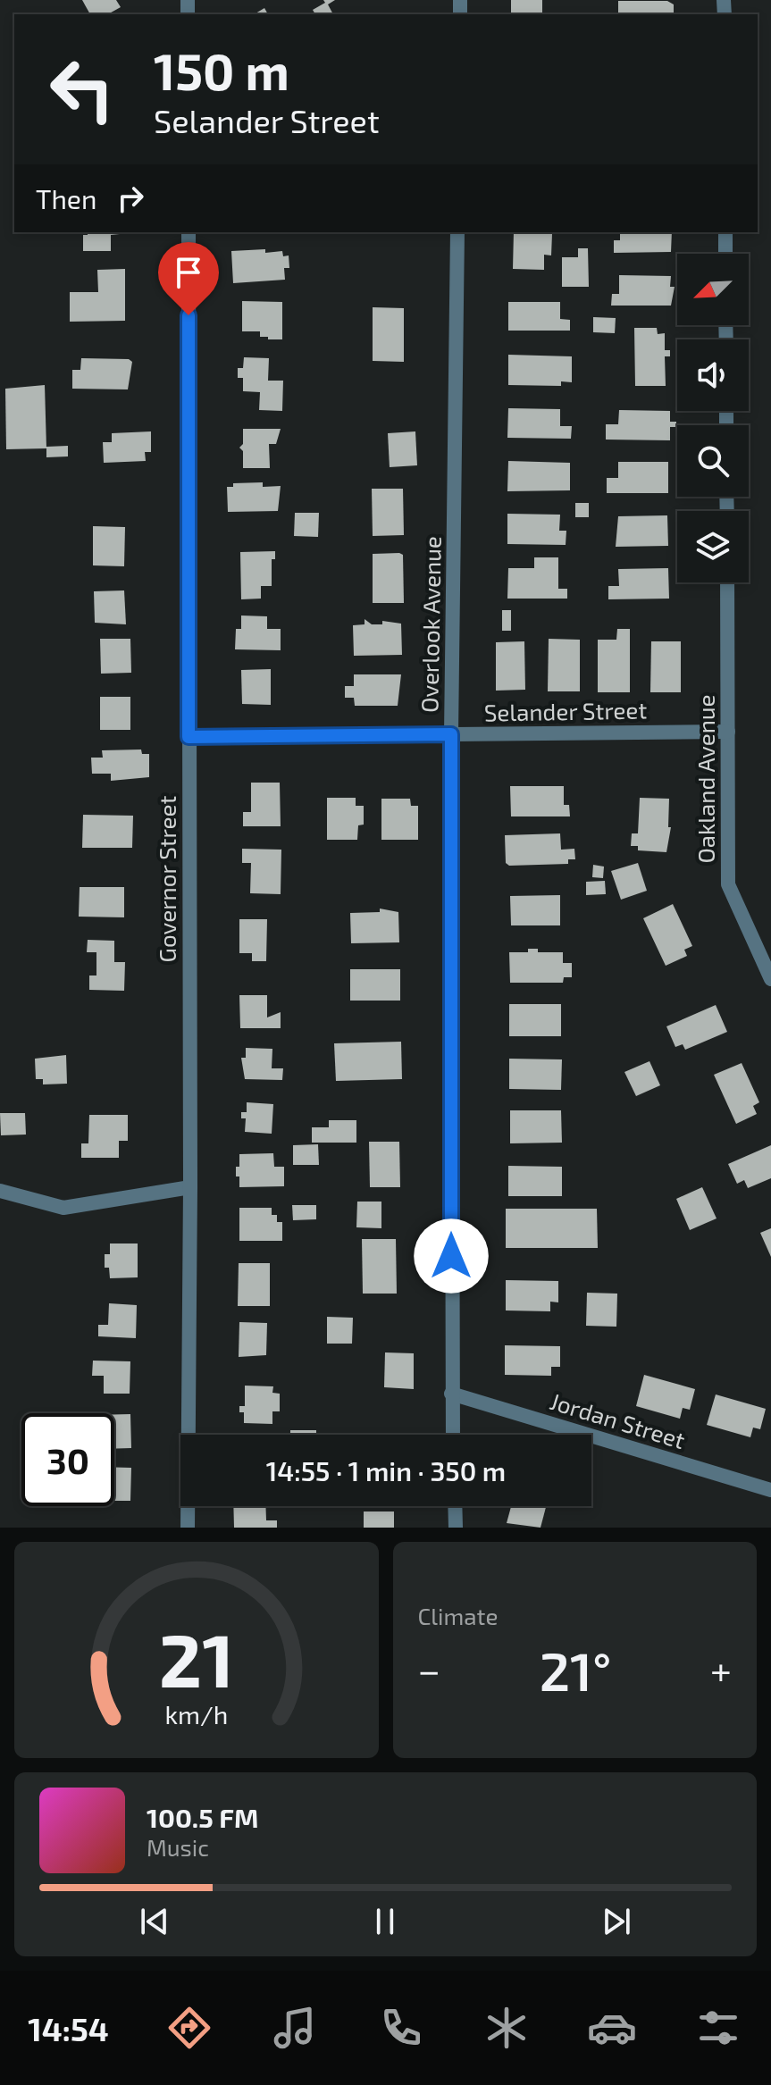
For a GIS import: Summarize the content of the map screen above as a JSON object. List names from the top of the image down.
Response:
{
  "streets": {
    "street": [
      "Overlook Avenue",
      "Selander Street",
      "Oakland Avenue",
      "Governor Street",
      "Jordan Street"
    ]
  },
  "crossings": [
    ["Overlook Avenue", "Selander Street"],
    ["Overlook Avenue", "Jordan Street"],
    ["Selander Street", "Oakland Avenue"],
    ["Selander Street", "Governor Street"]
  ],
  "north": "bottom left",
  "page": {
    "turn": ["150 m", "Selander Street"],
    "then": "Then",
    "limit": "30",
    "trip": "14:55 · 1 min · 350 m",
    "tile": "Climate",
    "heat": ["−", "21°", "+"],
    "song": ["100.5 FM", "Music"],
    "tabs": "14:54",
    "gauge": ["21", "km/h"]
  }
}
